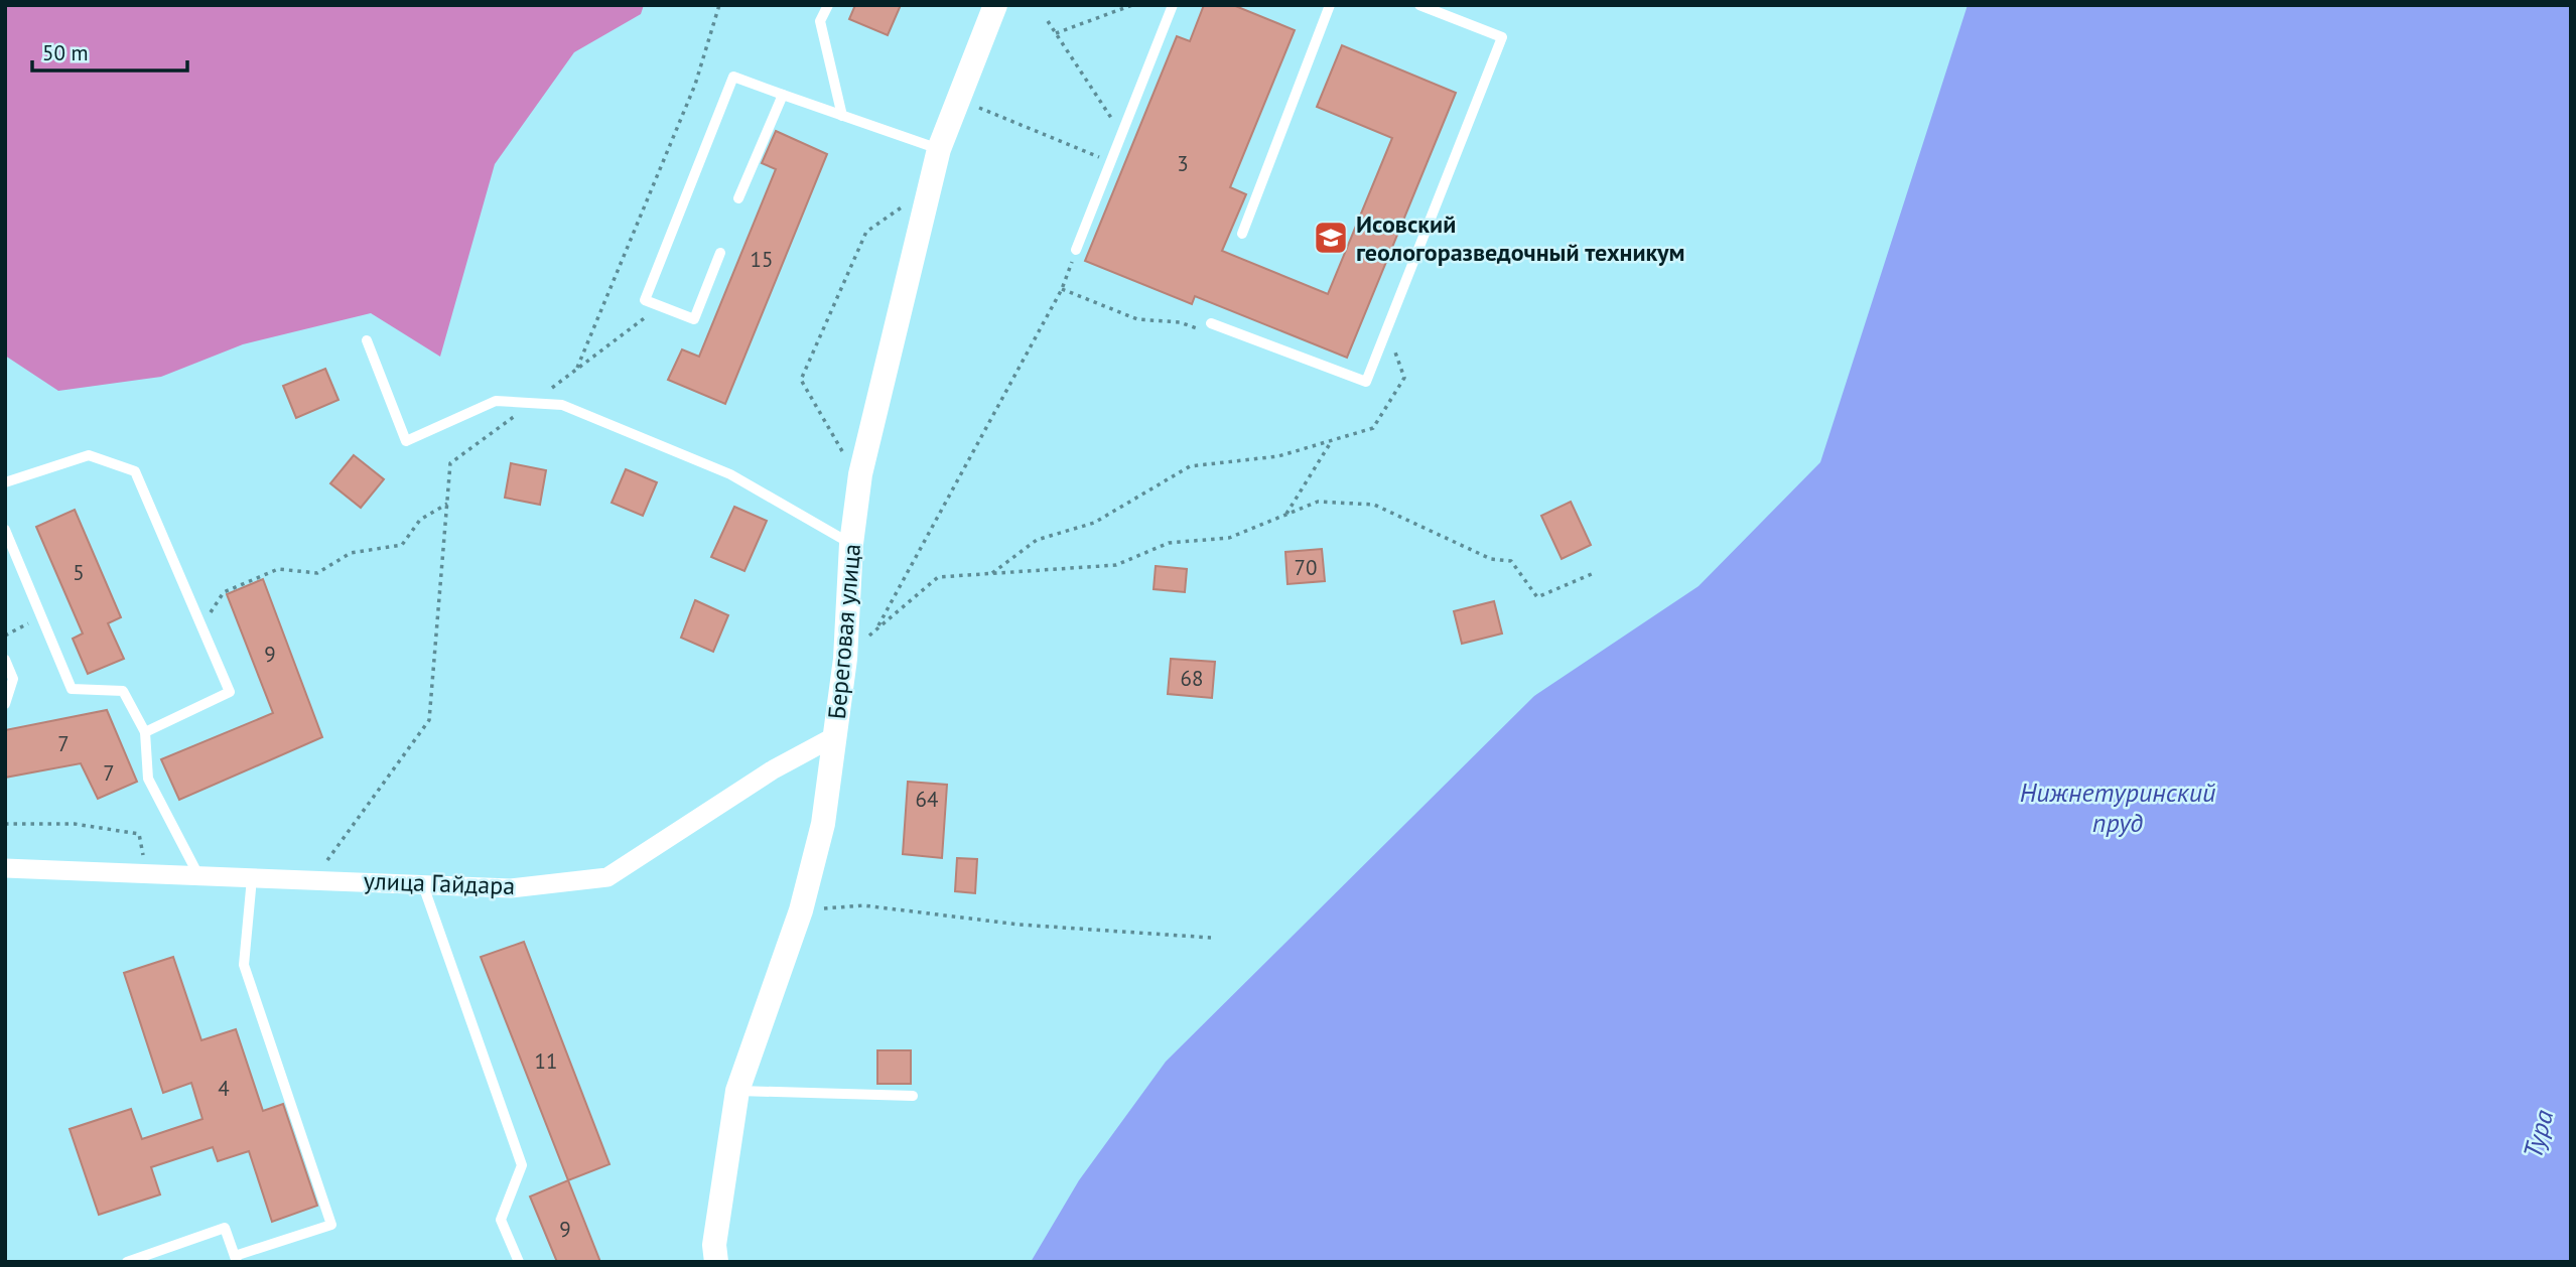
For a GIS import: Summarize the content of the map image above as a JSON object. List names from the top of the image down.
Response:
{
  "streets": {
    "street": ["Береговая улица", "улица Гайдара"]
  },
  "crossings": [
    ["Береговая улица", "улица Гайдара"]
  ],
  "water": ["Нижнетуринский пруд", "Тура"],
  "places": {
    "school or university": ["Исовский геологоразведочный техникум"]
  },
  "house_numbers": [
    "3",
    "15",
    "70",
    "5",
    "9",
    "68",
    "7",
    "7",
    "64",
    "11",
    "4",
    "9"
  ],
  "scale_bar": "50 m"
}
